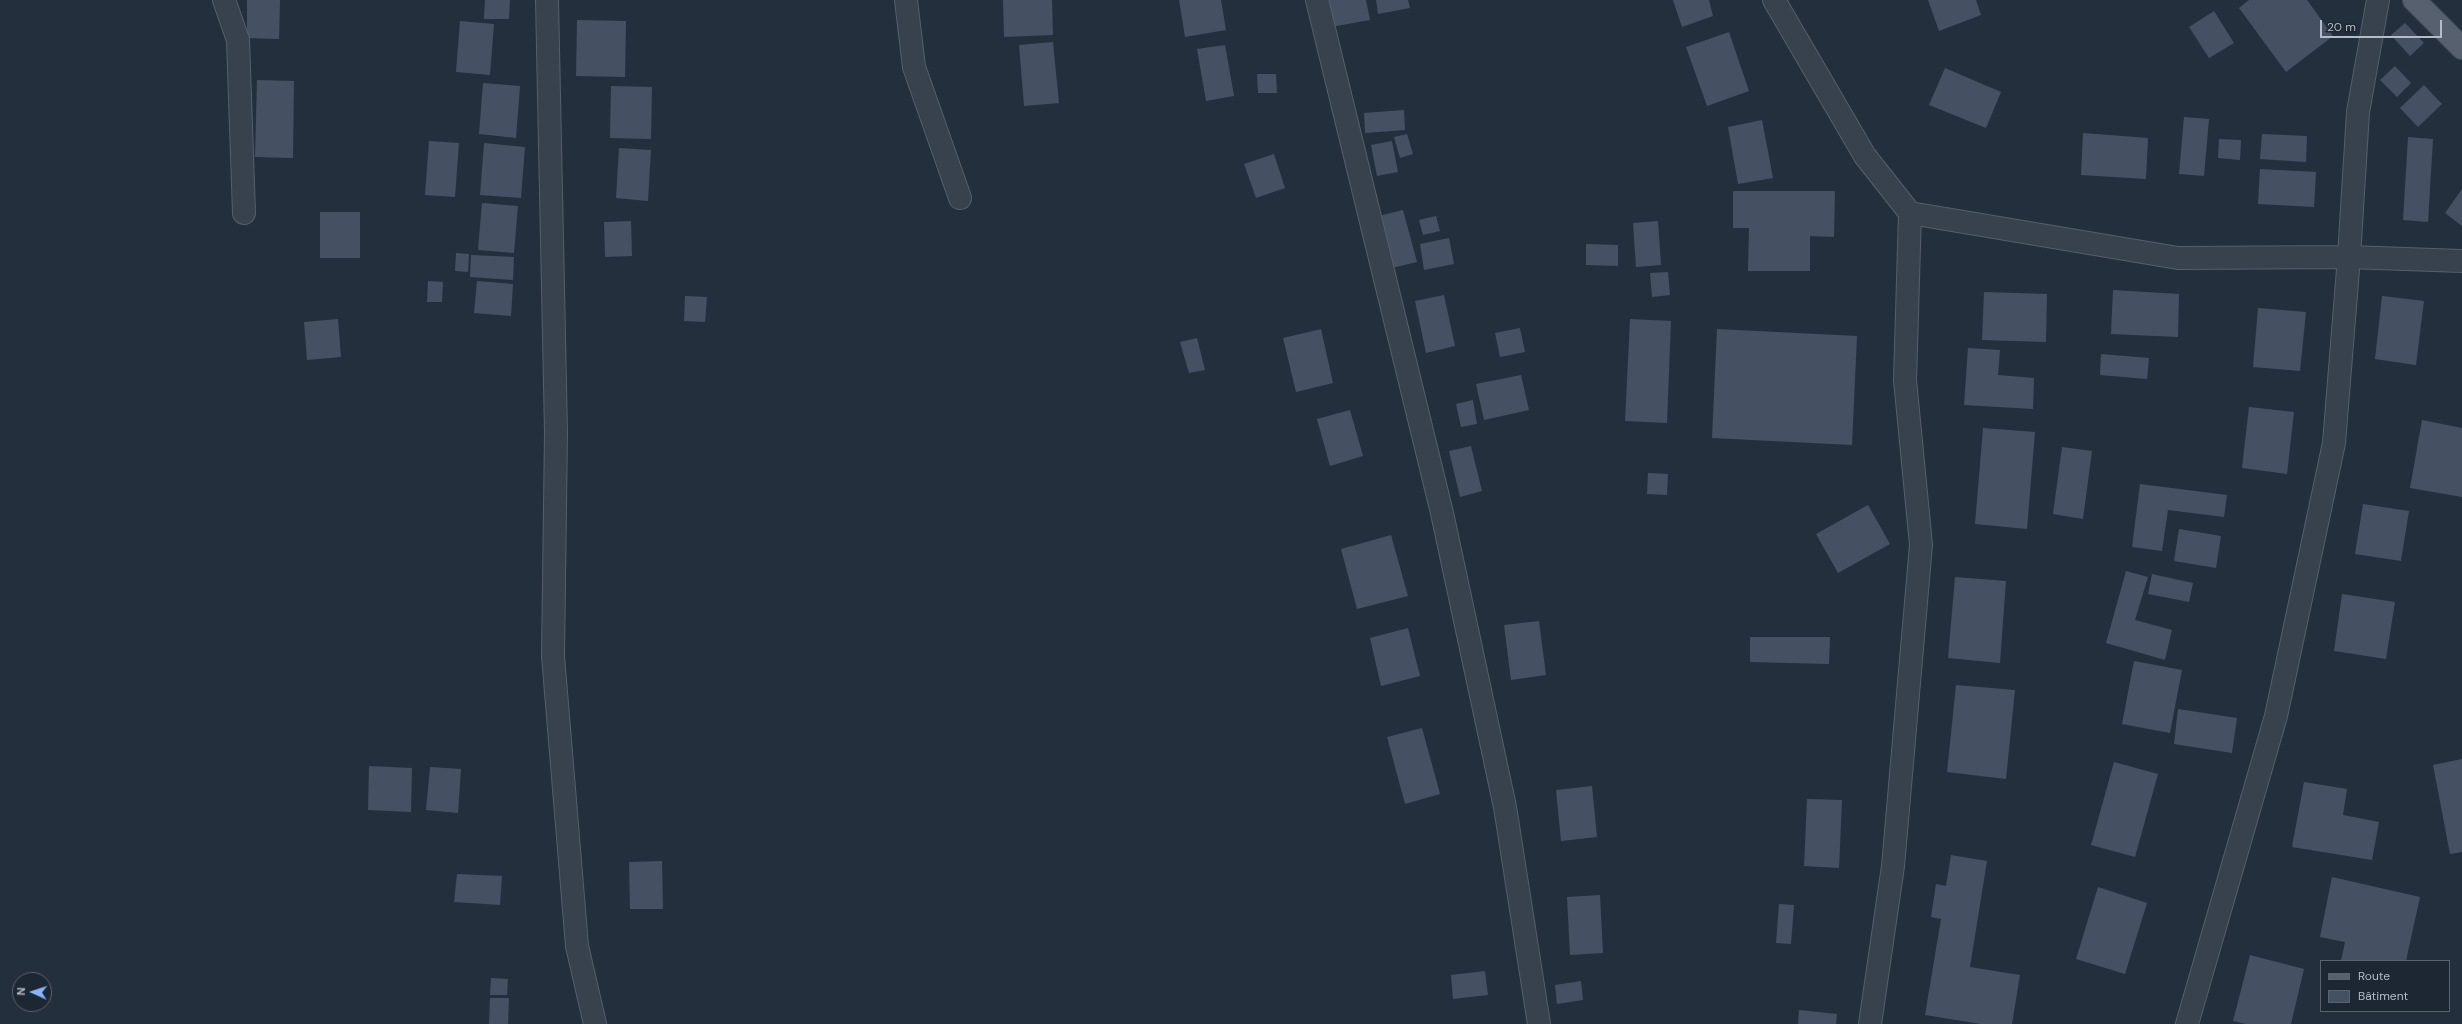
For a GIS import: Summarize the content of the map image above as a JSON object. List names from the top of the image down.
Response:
{
  "legend": ["Route", "Bâtiment"],
  "scale_bar": "20 m",
  "north": "left"
}
